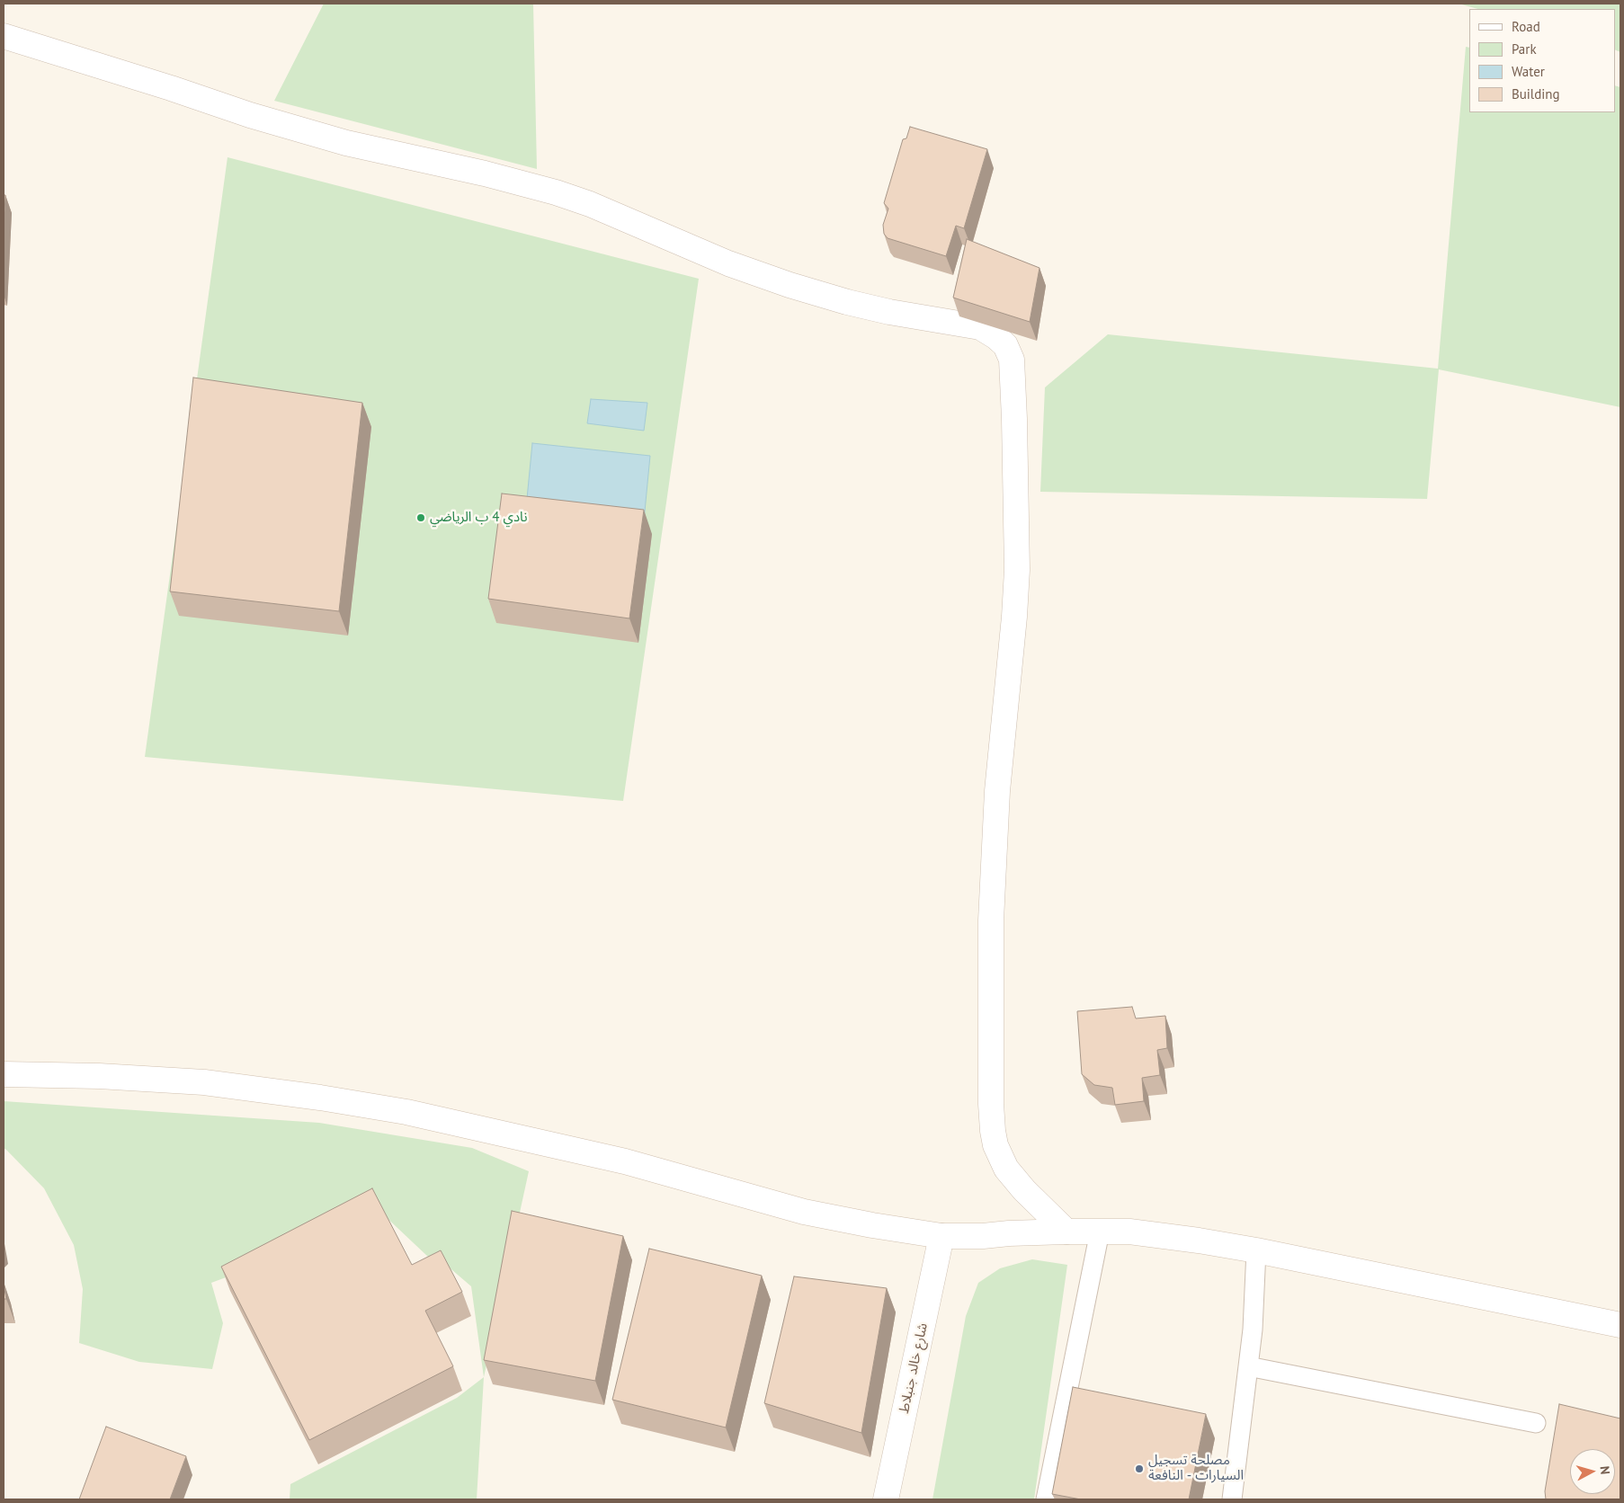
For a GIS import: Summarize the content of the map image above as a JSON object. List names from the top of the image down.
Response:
{
  "streets": {
    "street": ["شارع خالد جنبلاط"]
  },
  "places": ["نادي 4 ب الرياضي", "مصلحة تسجيل السيارات - النافعة"],
  "legend": [
    "Road",
    "Park",
    "Water",
    "Building"
  ],
  "north": "right"
}
